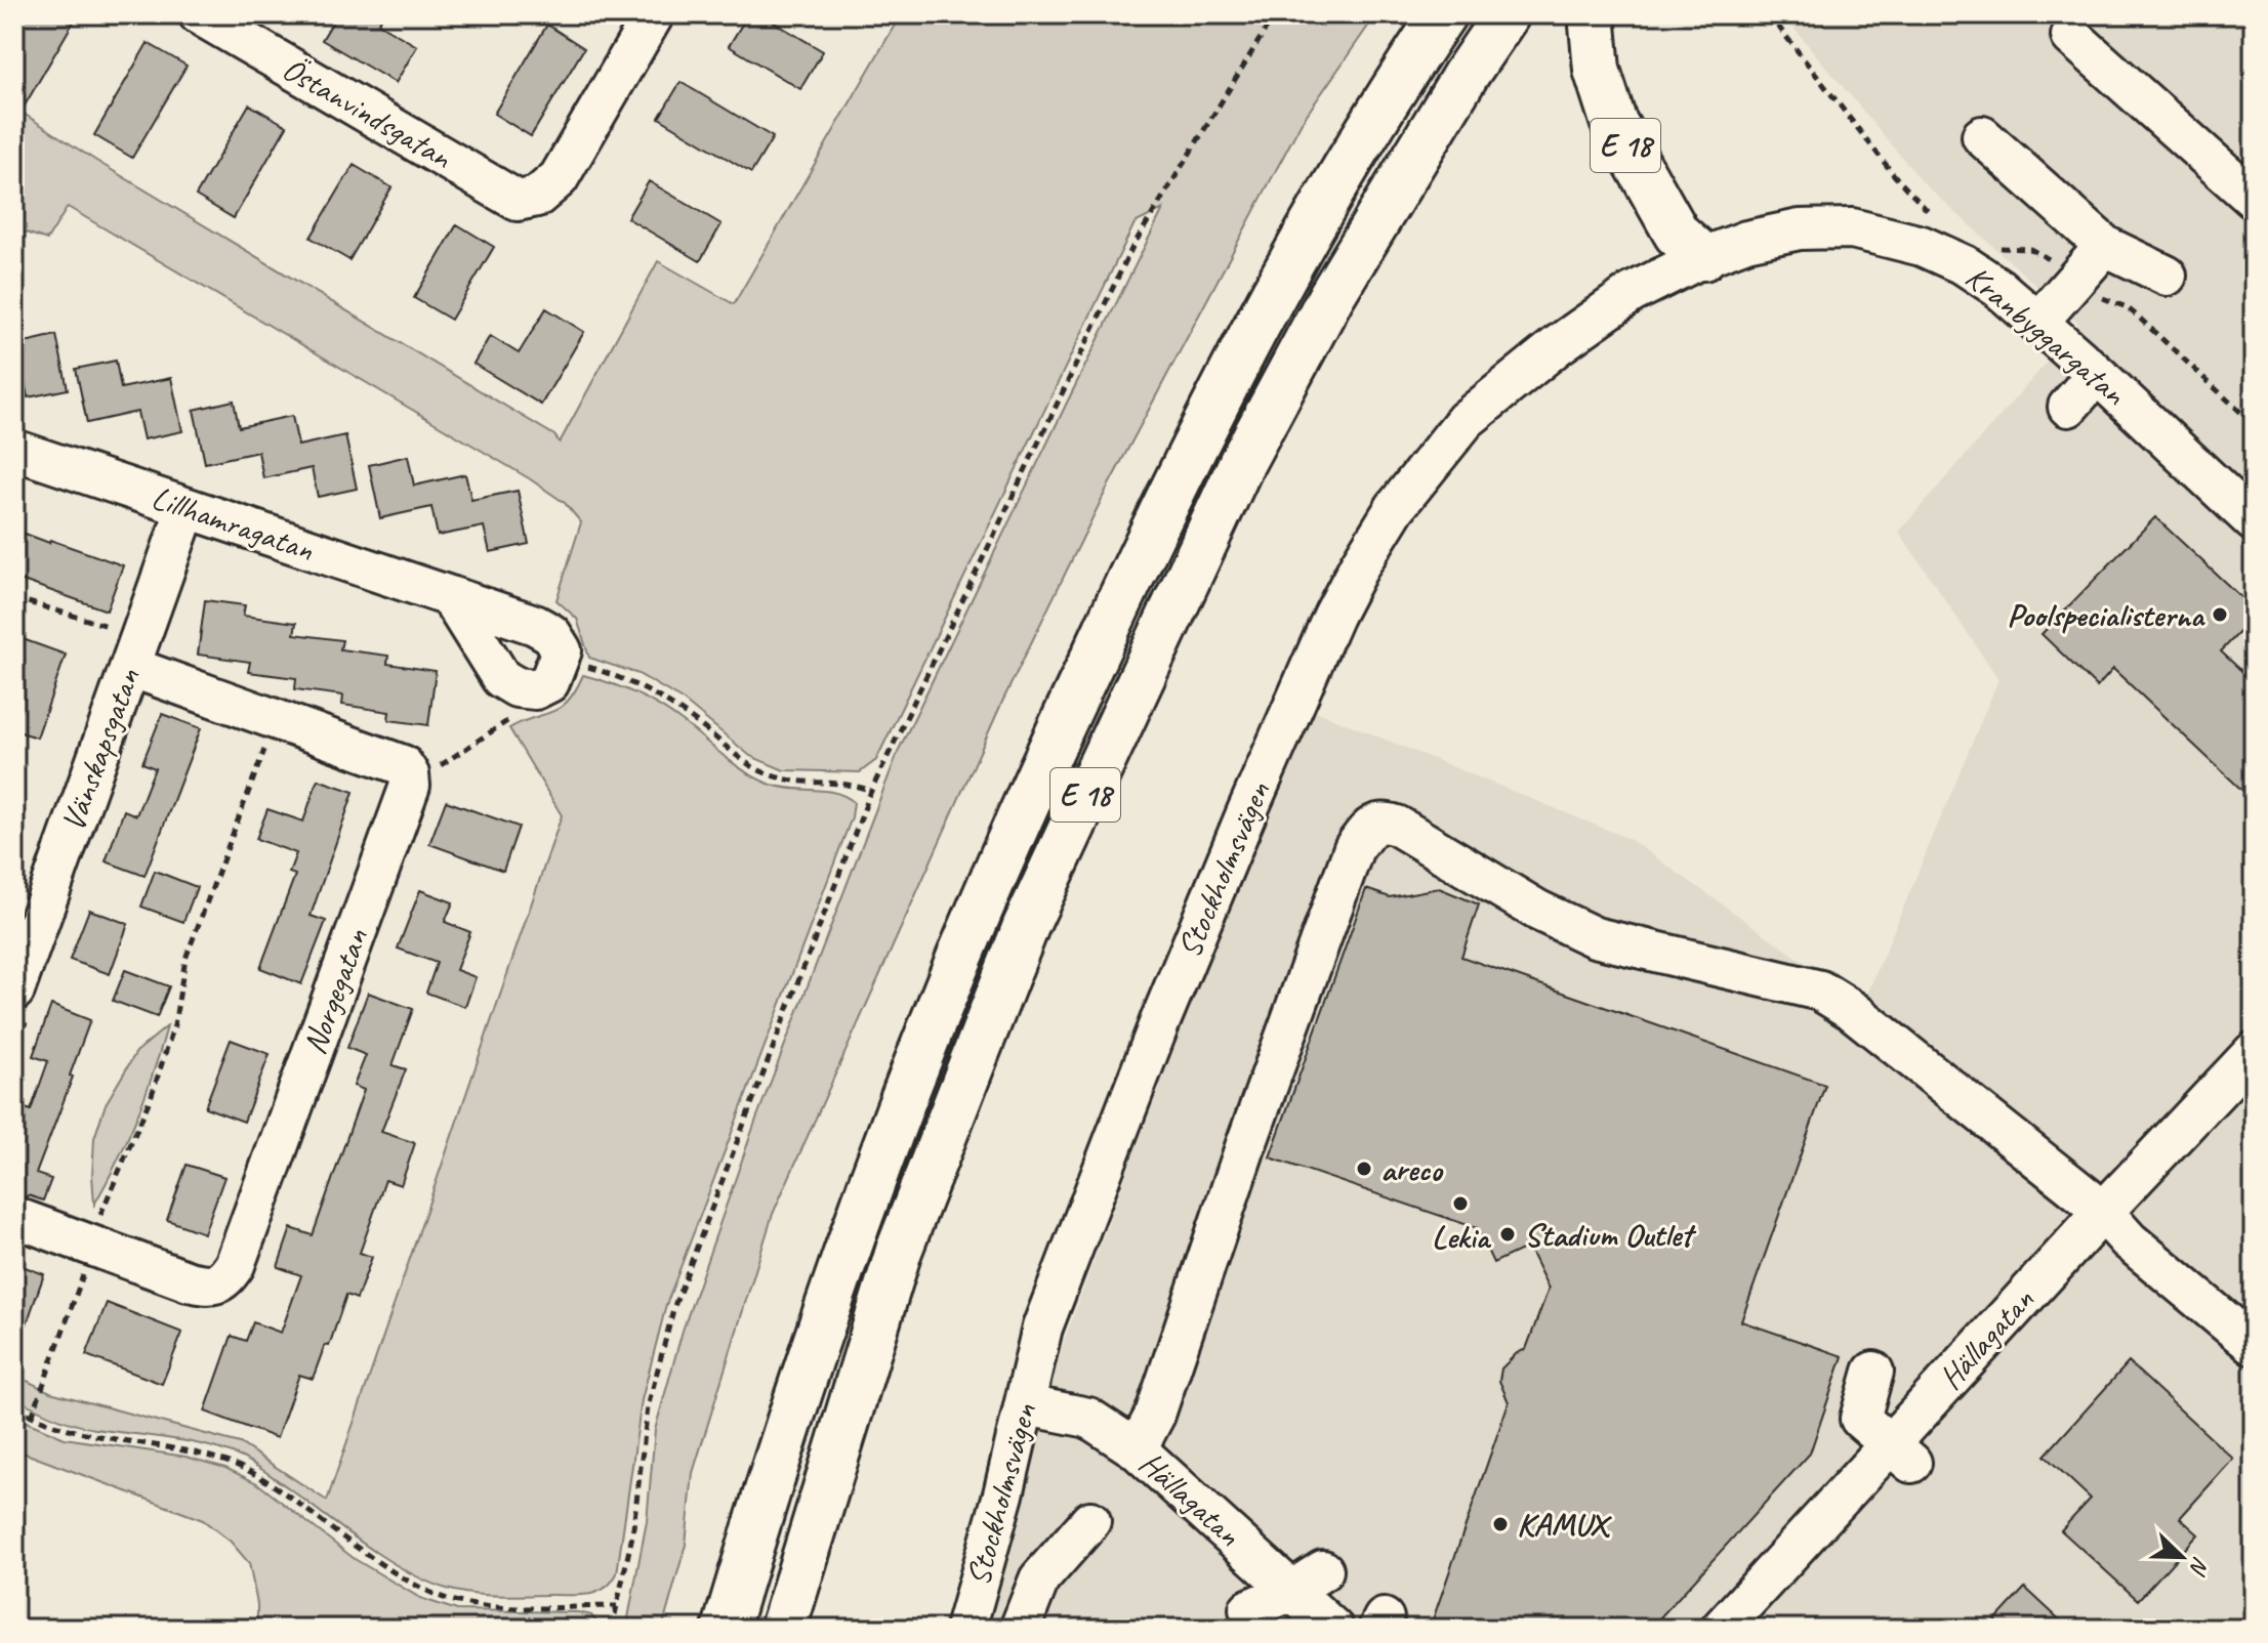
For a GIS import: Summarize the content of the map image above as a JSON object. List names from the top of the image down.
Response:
{
  "streets": {
    "highway": ["E 18"],
    "street": [
      "Östanvindsgatan",
      "Kranbyggargatan",
      "Lillhamragatan",
      "Vänskapsgatan",
      "Stockholmsvägen",
      "Norgegatan",
      "Hällagatan"
    ]
  },
  "crossings": [
    ["E 18", "Kranbyggargatan"],
    ["E 18", "Stockholmsvägen"],
    ["Kranbyggargatan", "Stockholmsvägen"],
    ["Lillhamragatan", "Vänskapsgatan"],
    ["Stockholmsvägen", "Hällagatan"]
  ],
  "places": [
    "Poolspecialisterna",
    "areco",
    "Lekia",
    "Stadium Outlet",
    "KAMUX"
  ],
  "north": "bottom right"
}
